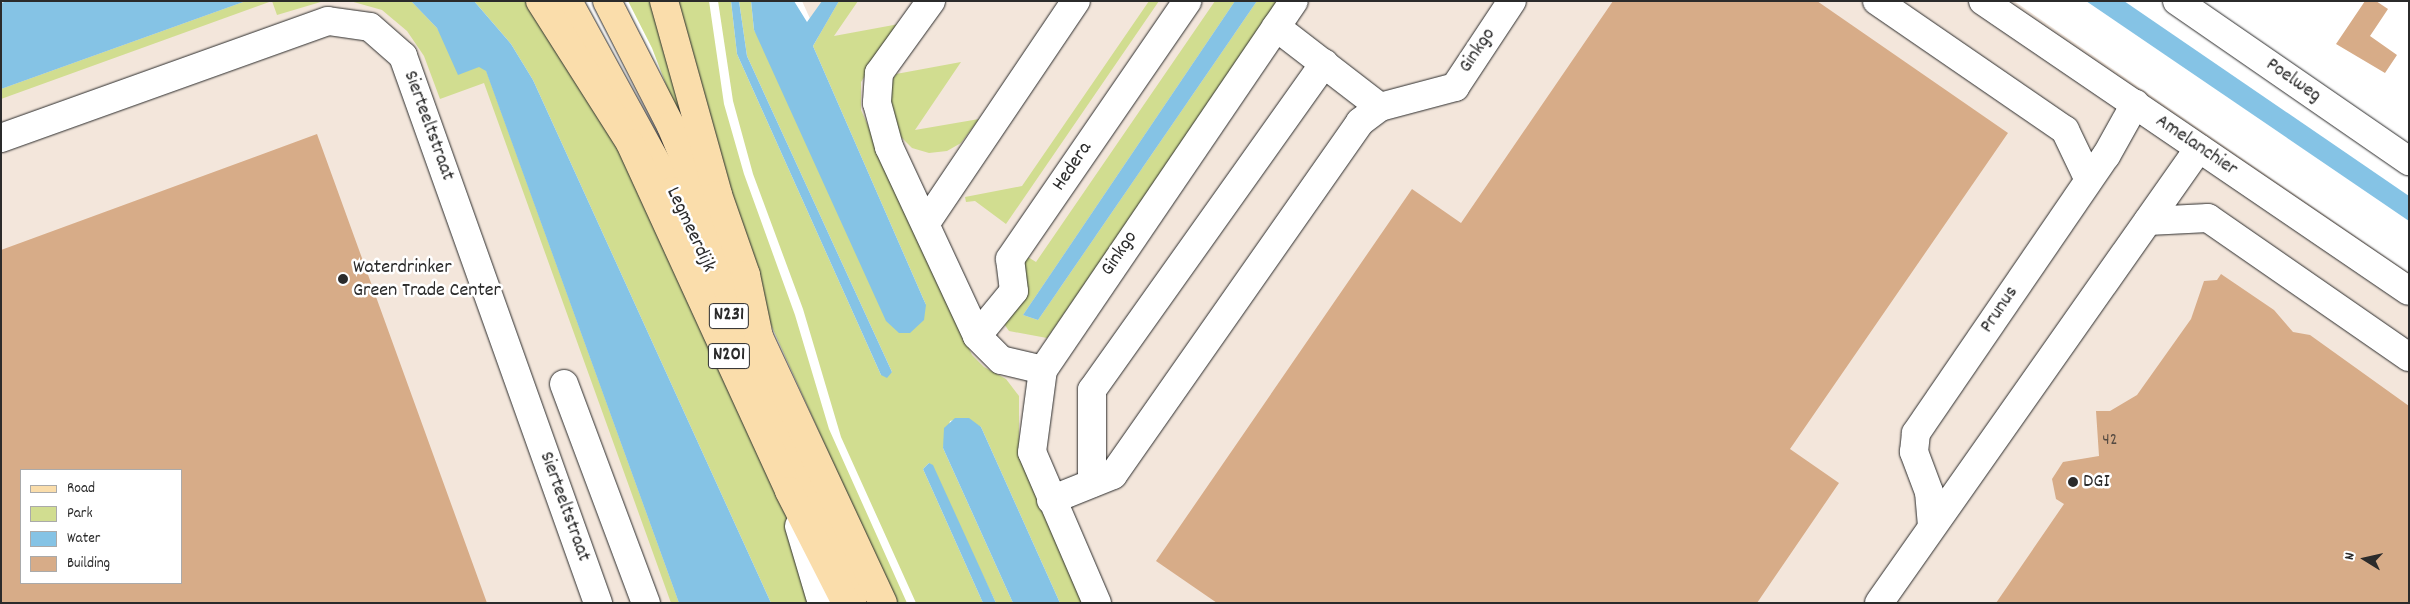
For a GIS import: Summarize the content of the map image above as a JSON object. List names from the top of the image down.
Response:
{
  "streets": {
    "main road": ["Legmeerdijk", "N231", "N201"],
    "street": [
      "Ginkgo",
      "Poelweg",
      "Sierteeltstraat",
      "Amelanchier",
      "Hedera",
      "Prunus"
    ]
  },
  "crossings": [
    ["Amelanchier", "Prunus"],
    ["Legmeerdijk", "N231"]
  ],
  "places": ["Waterdrinker Green Trade Center", "DGI"],
  "house_numbers": ["42"],
  "legend": [
    "Road",
    "Park",
    "Water",
    "Building"
  ],
  "north": "left"
}
